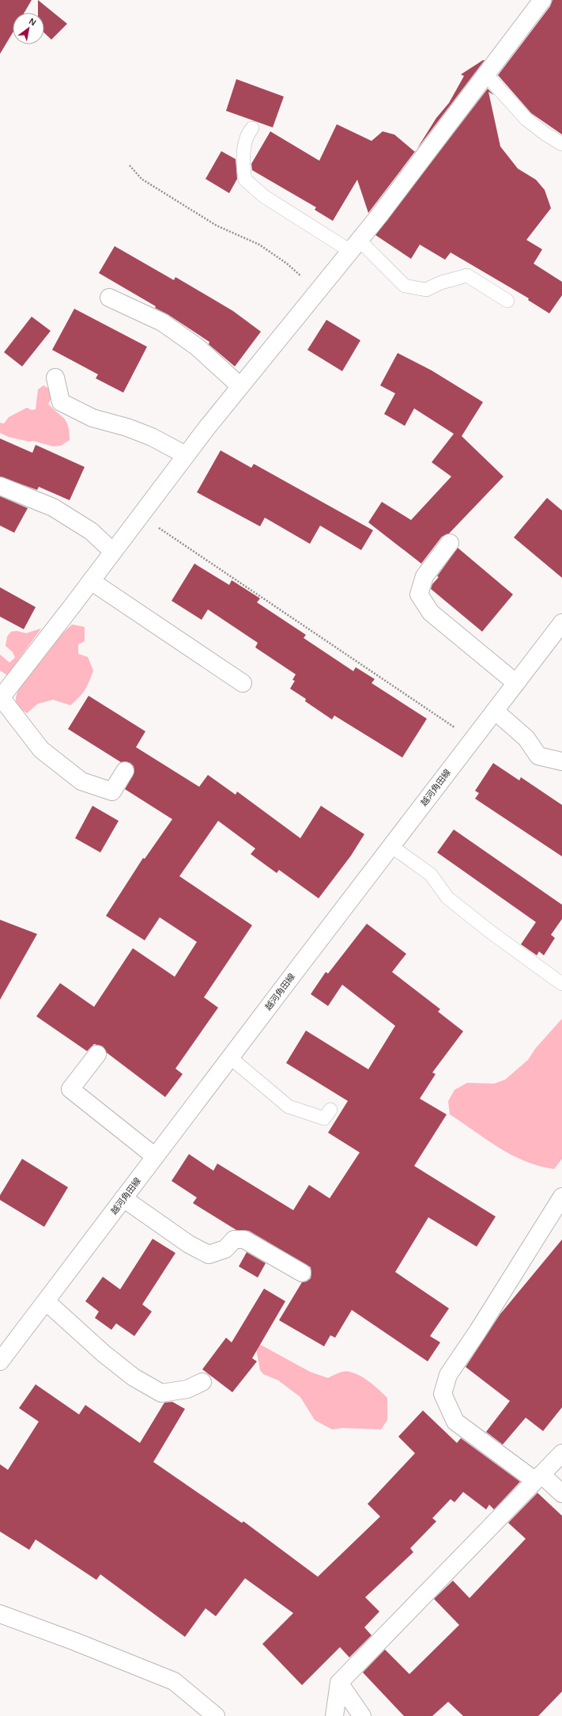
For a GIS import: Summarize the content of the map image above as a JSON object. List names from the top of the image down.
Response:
{
  "streets": {
    "street": ["越河角田線"]
  },
  "north": "top right"
}
